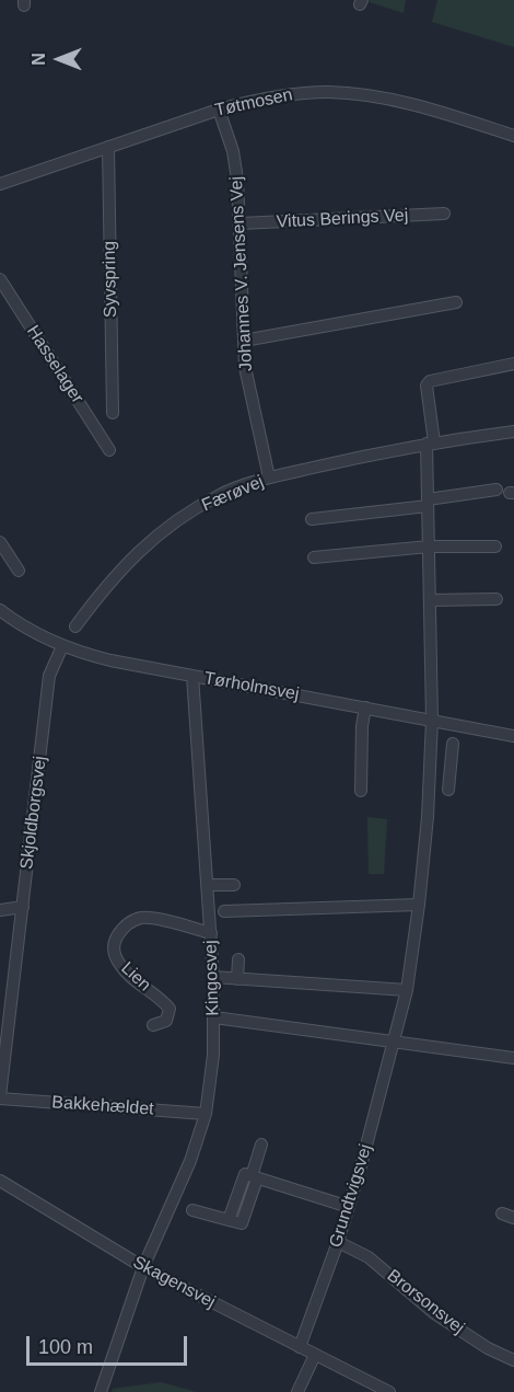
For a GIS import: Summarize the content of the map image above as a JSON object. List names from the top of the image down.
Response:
{
  "streets": {
    "street": [
      "Tøtmosen",
      "Vitus Berings Vej",
      "Johannes V. Jensens Vej",
      "Syvspring",
      "Hasselager",
      "Færøvej",
      "Tørholmsvej",
      "Skjoldborgsvej",
      "Lien",
      "Kingosvej",
      "Bakkehældet",
      "Grundtvigsvej",
      "Skagensvej",
      "Brorsonsvej"
    ]
  },
  "crossings": [
    ["Tøtmosen", "Johannes V. Jensens Vej"],
    ["Tøtmosen", "Syvspring"],
    ["Vitus Berings Vej", "Johannes V. Jensens Vej"],
    ["Johannes V. Jensens Vej", "Færøvej"],
    ["Færøvej", "Grundtvigsvej"],
    ["Tørholmsvej", "Skjoldborgsvej"],
    ["Tørholmsvej", "Kingosvej"],
    ["Tørholmsvej", "Grundtvigsvej"],
    ["Skjoldborgsvej", "Bakkehældet"],
    ["Lien", "Kingosvej"],
    ["Kingosvej", "Bakkehældet"],
    ["Kingosvej", "Skagensvej"],
    ["Grundtvigsvej", "Skagensvej"],
    ["Grundtvigsvej", "Brorsonsvej"]
  ],
  "scale_bar": "100 m",
  "north": "left"
}
